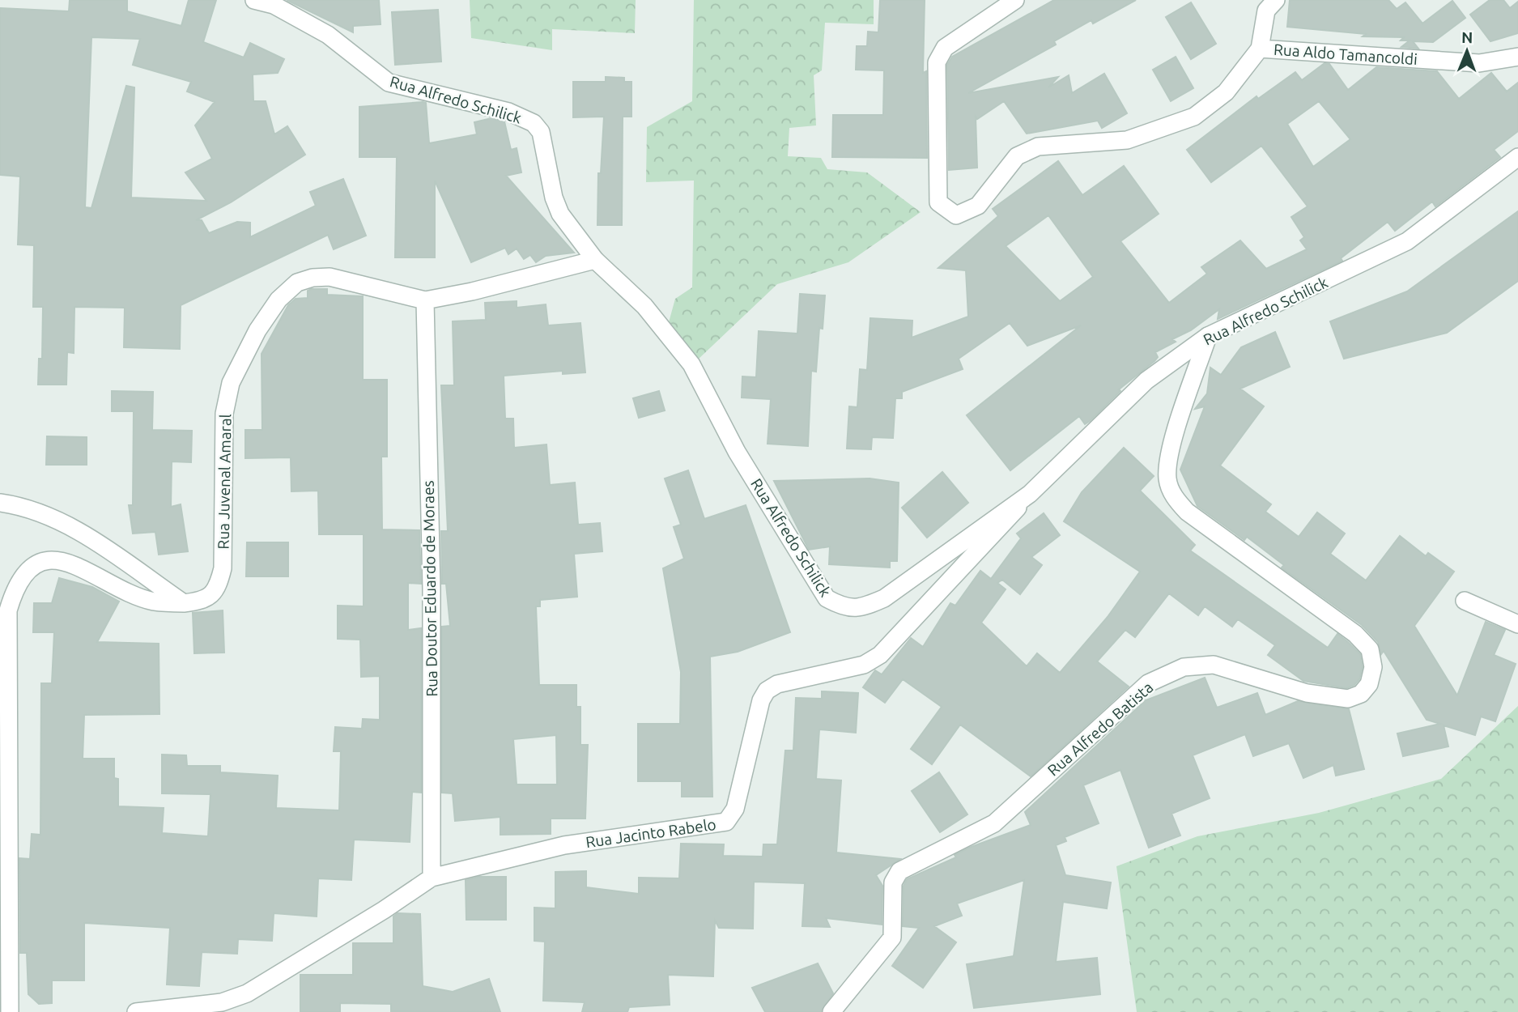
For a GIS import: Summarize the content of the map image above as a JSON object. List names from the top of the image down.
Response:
{
  "streets": {
    "street": [
      "Rua Aldo Tamancoldi",
      "Rua Alfredo Schilick",
      "Rua Juvenal Amaral",
      "Rua Doutor Eduardo de Moraes",
      "Rua Alfredo Batista",
      "Rua Jacinto Rabelo"
    ]
  },
  "crossings": [
    ["Rua Alfredo Schilick", "Rua Juvenal Amaral"],
    ["Rua Alfredo Schilick", "Rua Alfredo Batista"],
    ["Rua Alfredo Schilick", "Rua Jacinto Rabelo"],
    ["Rua Juvenal Amaral", "Rua Doutor Eduardo de Moraes"],
    ["Rua Doutor Eduardo de Moraes", "Rua Jacinto Rabelo"]
  ],
  "north": "top"
}
